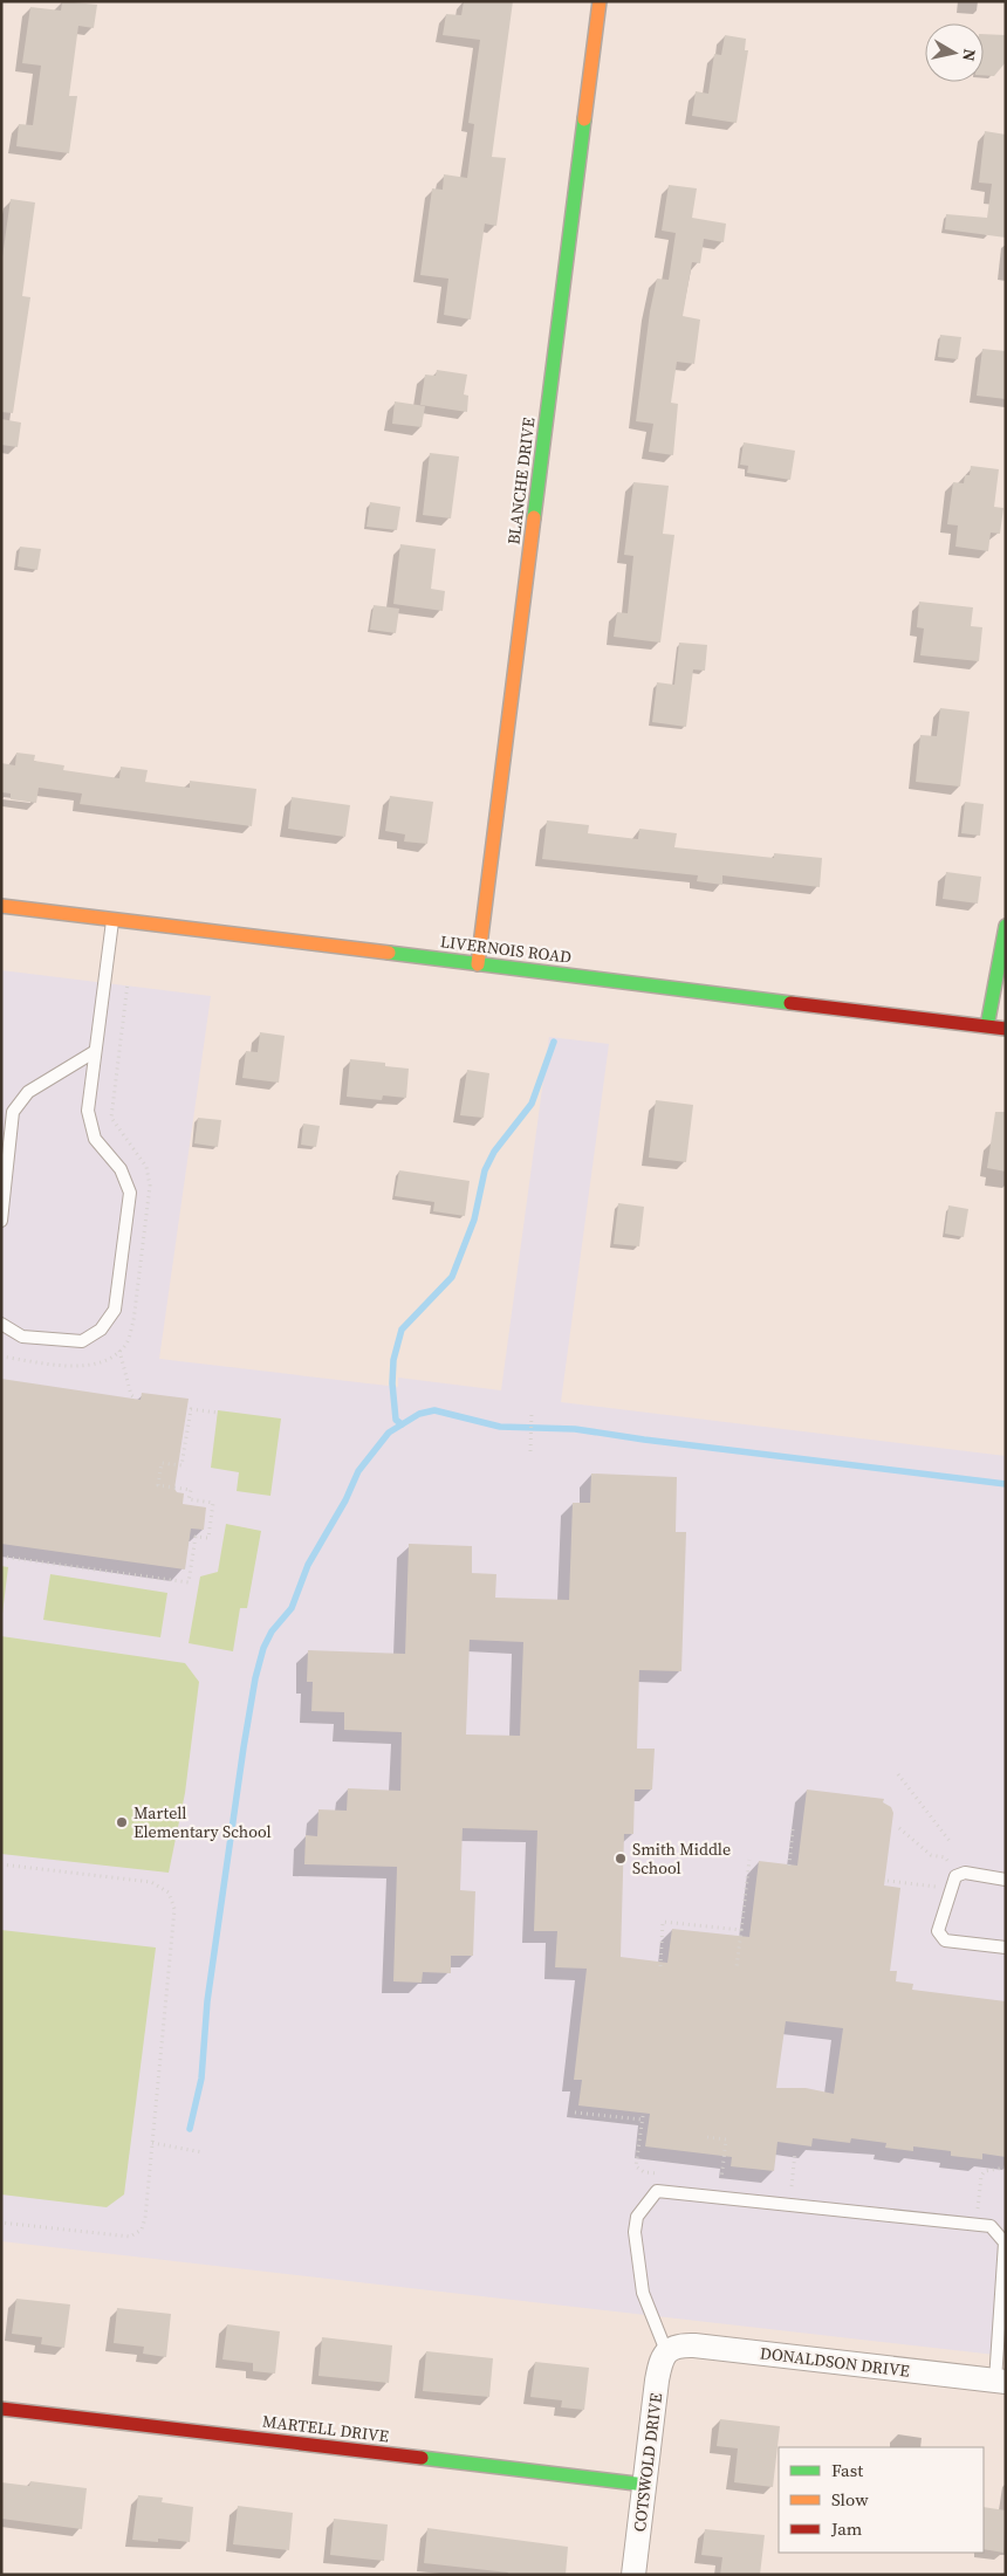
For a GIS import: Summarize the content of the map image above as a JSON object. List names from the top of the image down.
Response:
{
  "streets": {
    "street": [
      "BLANCHE DRIVE",
      "LIVERNOIS ROAD",
      "DONALDSON DRIVE",
      "MARTELL DRIVE",
      "COTSWOLD DRIVE"
    ]
  },
  "crossings": [
    ["BLANCHE DRIVE", "LIVERNOIS ROAD"],
    ["DONALDSON DRIVE", "COTSWOLD DRIVE"],
    ["MARTELL DRIVE", "COTSWOLD DRIVE"]
  ],
  "places": ["Martell Elementary School", "Smith Middle School"],
  "legend": ["Fast", "Slow", "Jam"],
  "north": "right"
}
